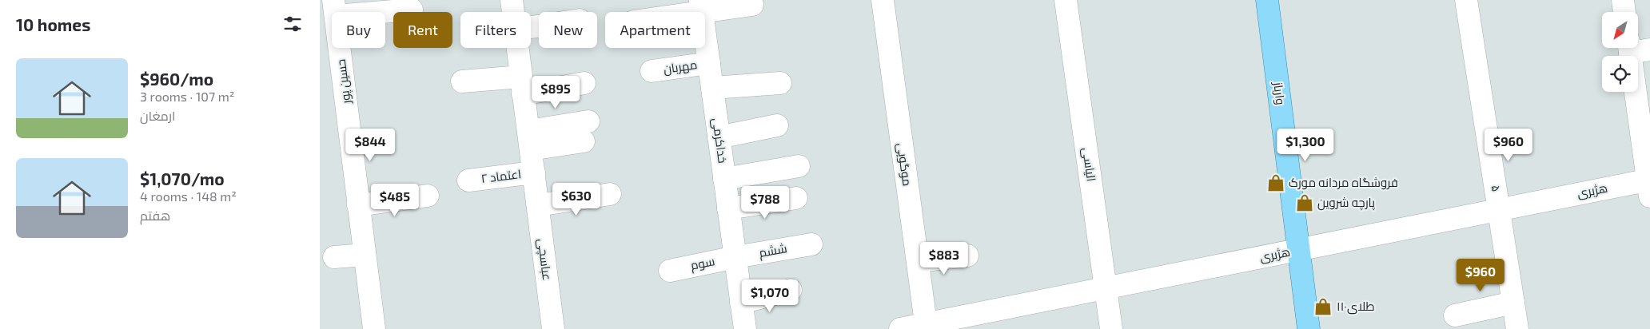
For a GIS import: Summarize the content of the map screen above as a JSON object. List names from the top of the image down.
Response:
{
  "streets": {
    "main road": ["وارباز"],
    "street": [
      "مهربان",
      "حسین پور",
      "خداکرمی",
      "موگویی",
      "الیاسی",
      "اعتماد ۲",
      "۵",
      "هژبری",
      "ششم",
      "عباسچی",
      "سوم"
    ]
  },
  "crossings": [
    ["مهربان", "خداکرمی"],
    ["وارباز", "هژبری"],
    ["خداکرمی", "ششم"],
    ["خداکرمی", "سوم"],
    ["موگویی", "هژبری"],
    ["الیاسی", "هژبری"],
    ["اعتماد ۲", "عباسچی"],
    ["۵", "هژبری"],
    ["ششم", "سوم"]
  ],
  "places": {
    "shop": ["فروشگاه مردانه مورک", "پارچه شروین", "طلای۱۱۰"]
  },
  "north": "bottom left",
  "page": {
    "heading": "10 homes",
    "chip": [
      "Buy",
      "Rent",
      "Filters",
      "New",
      "Apartment"
    ],
    "list": [
      {
        "name": "$960/mo",
        "note": "3 rooms · 107 m² · ارمغان"
      },
      {
        "name": "$1,070/mo",
        "note": "4 rooms · 148 m² · هفتم"
      }
    ],
    "price": [
      "$895",
      "$844",
      "$1,300",
      "$960",
      "$630",
      "$485",
      "$788",
      "$883",
      "$960",
      "$1,070"
    ]
  }
}
